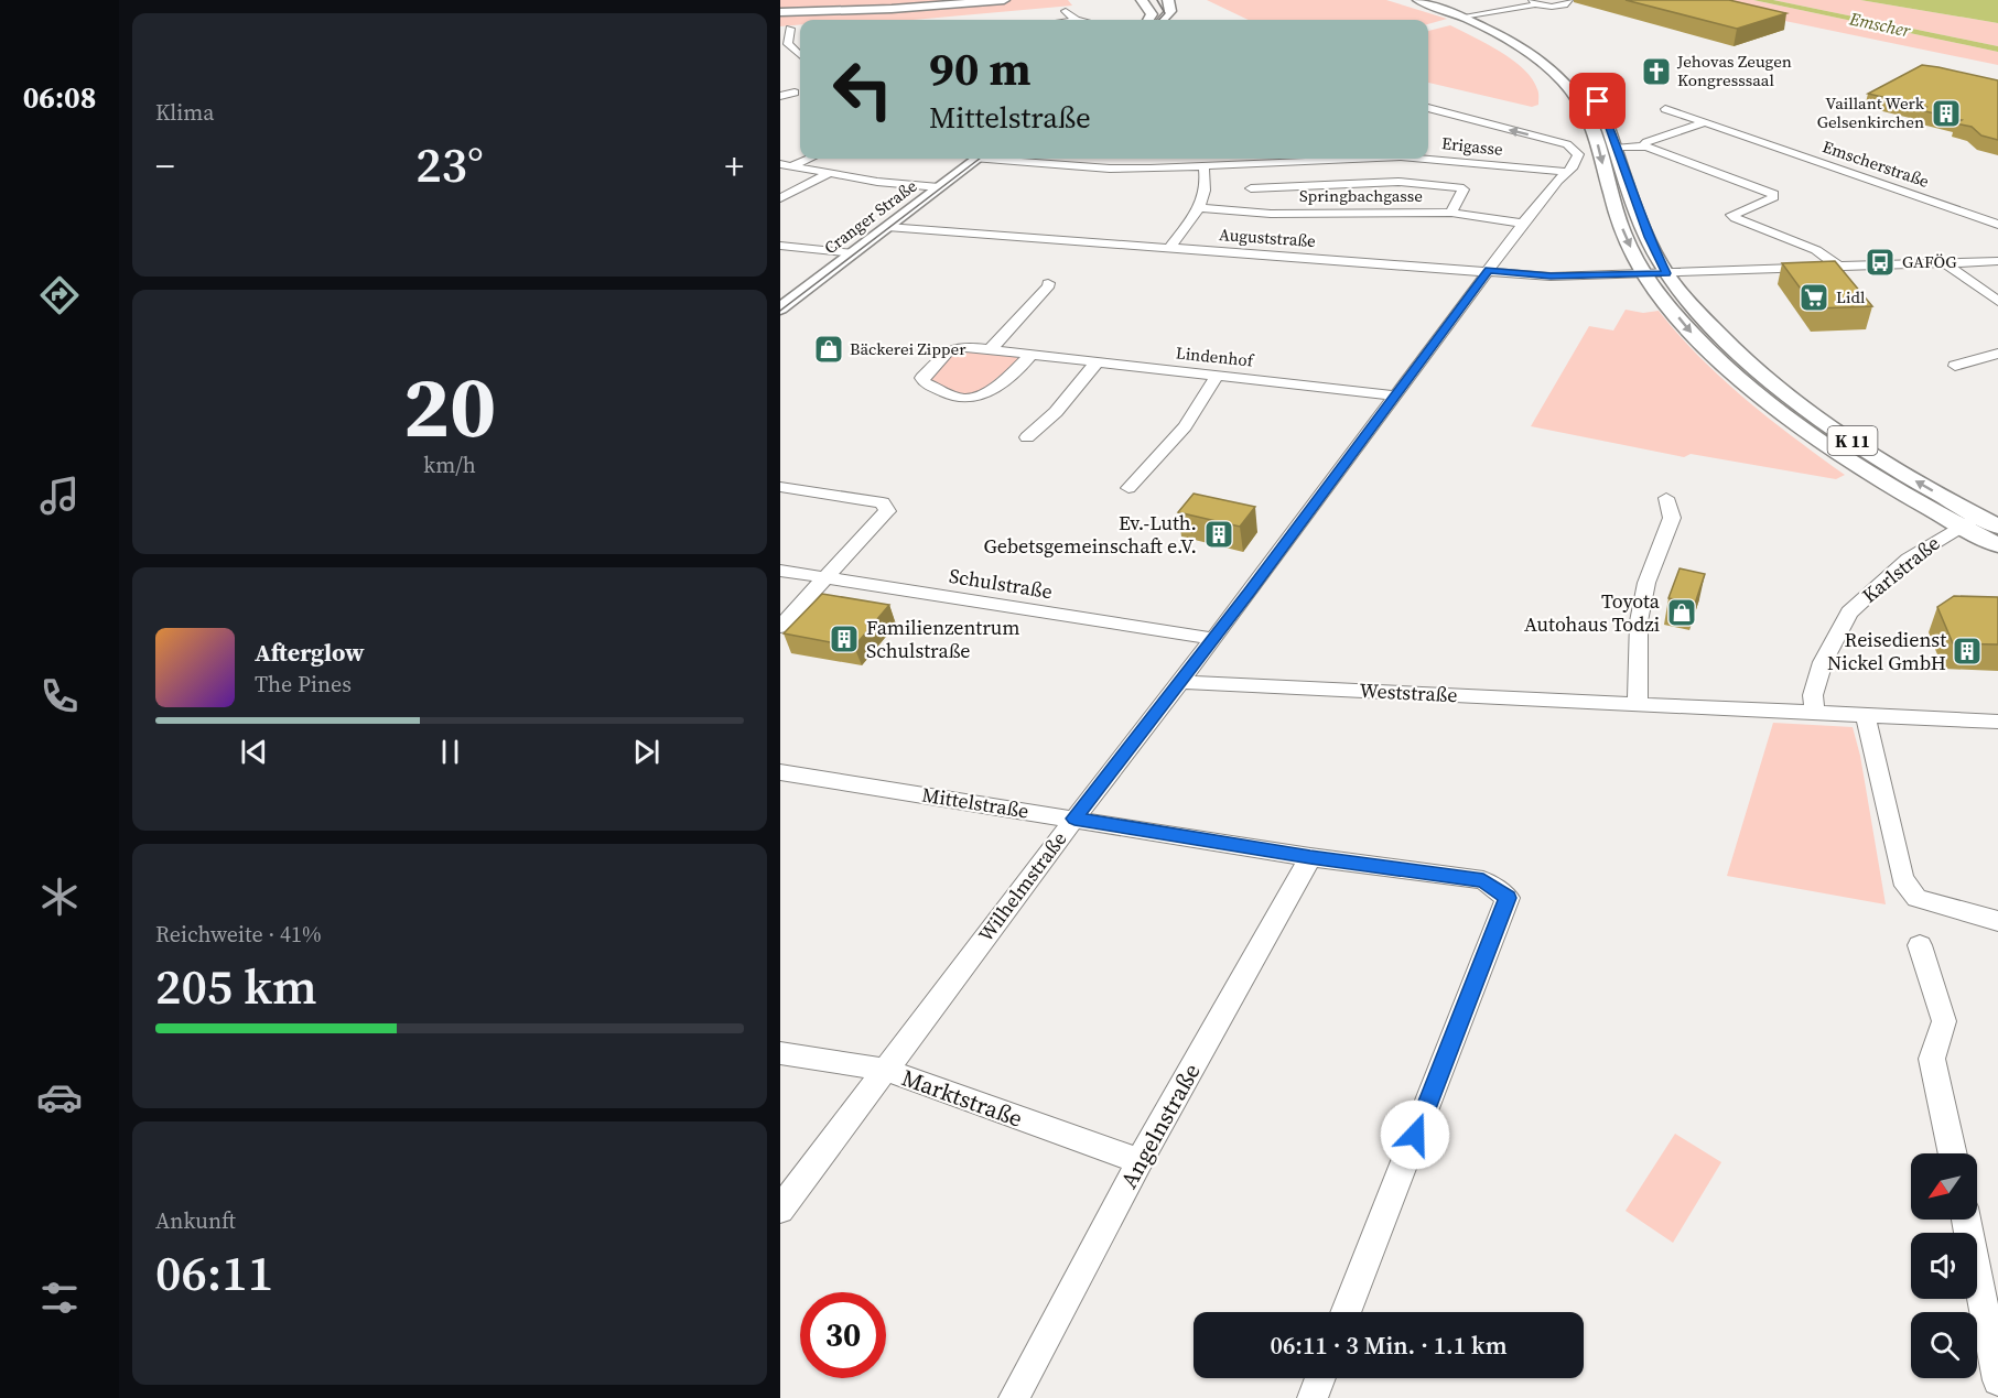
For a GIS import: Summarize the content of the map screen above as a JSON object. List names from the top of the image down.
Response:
{
  "streets": {
    "main road": ["Cranger Straße", "K 11"],
    "street": [
      "Erigasse",
      "Emscherstraße",
      "Springbachgasse",
      "Auguststraße",
      "Lindenhof",
      "Karlstraße",
      "Schulstraße",
      "Weststraße",
      "Mittelstraße",
      "Wilhelmstraße",
      "Marktstraße",
      "Angelnstraße"
    ]
  },
  "crossings": [
    ["Erigasse", "Wilhelmstraße"],
    ["Springbachgasse", "Wilhelmstraße"],
    ["Cranger Straße", "Auguststraße"],
    ["Auguststraße", "K 11"],
    ["Auguststraße", "Wilhelmstraße"],
    ["Lindenhof", "Wilhelmstraße"],
    ["K 11", "Karlstraße"],
    ["Karlstraße", "Weststraße"],
    ["Schulstraße", "Wilhelmstraße"],
    ["Weststraße", "Wilhelmstraße"],
    ["Mittelstraße", "Wilhelmstraße"],
    ["Mittelstraße", "Angelnstraße"],
    ["Wilhelmstraße", "Marktstraße"],
    ["Marktstraße", "Angelnstraße"]
  ],
  "water": ["Emscher"],
  "places": {
    "church": ["Jehovas Zeugen Kongresssaal"],
    "building": [
      "Vaillant Werk Gelsenkirchen",
      "Ev.-Luth. Gebetsgemeinschaft e.V.",
      "Familienzentrum Schulstraße",
      "Reisedienst Nickel GmbH"
    ],
    "bus stop": ["GAFÖG"],
    "supermarket": ["Lidl"],
    "shop": ["Bäckerei Zipper", "Toyota Autohaus Todzi"]
  },
  "north": "bottom left",
  "page": {
    "tabs": "06:08",
    "tile": [
      "Klima",
      ["20", "km/h"],
      ["Reichweite · 41%", "205 km"],
      ["Ankunft", "06:11"]
    ],
    "turn": ["90 m", "Mittelstraße"],
    "heat": ["−", "23°", "+"],
    "song": ["Afterglow", "The Pines"],
    "limit": "30",
    "trip": "06:11 · 3 Min. · 1.1 km"
  }
}
